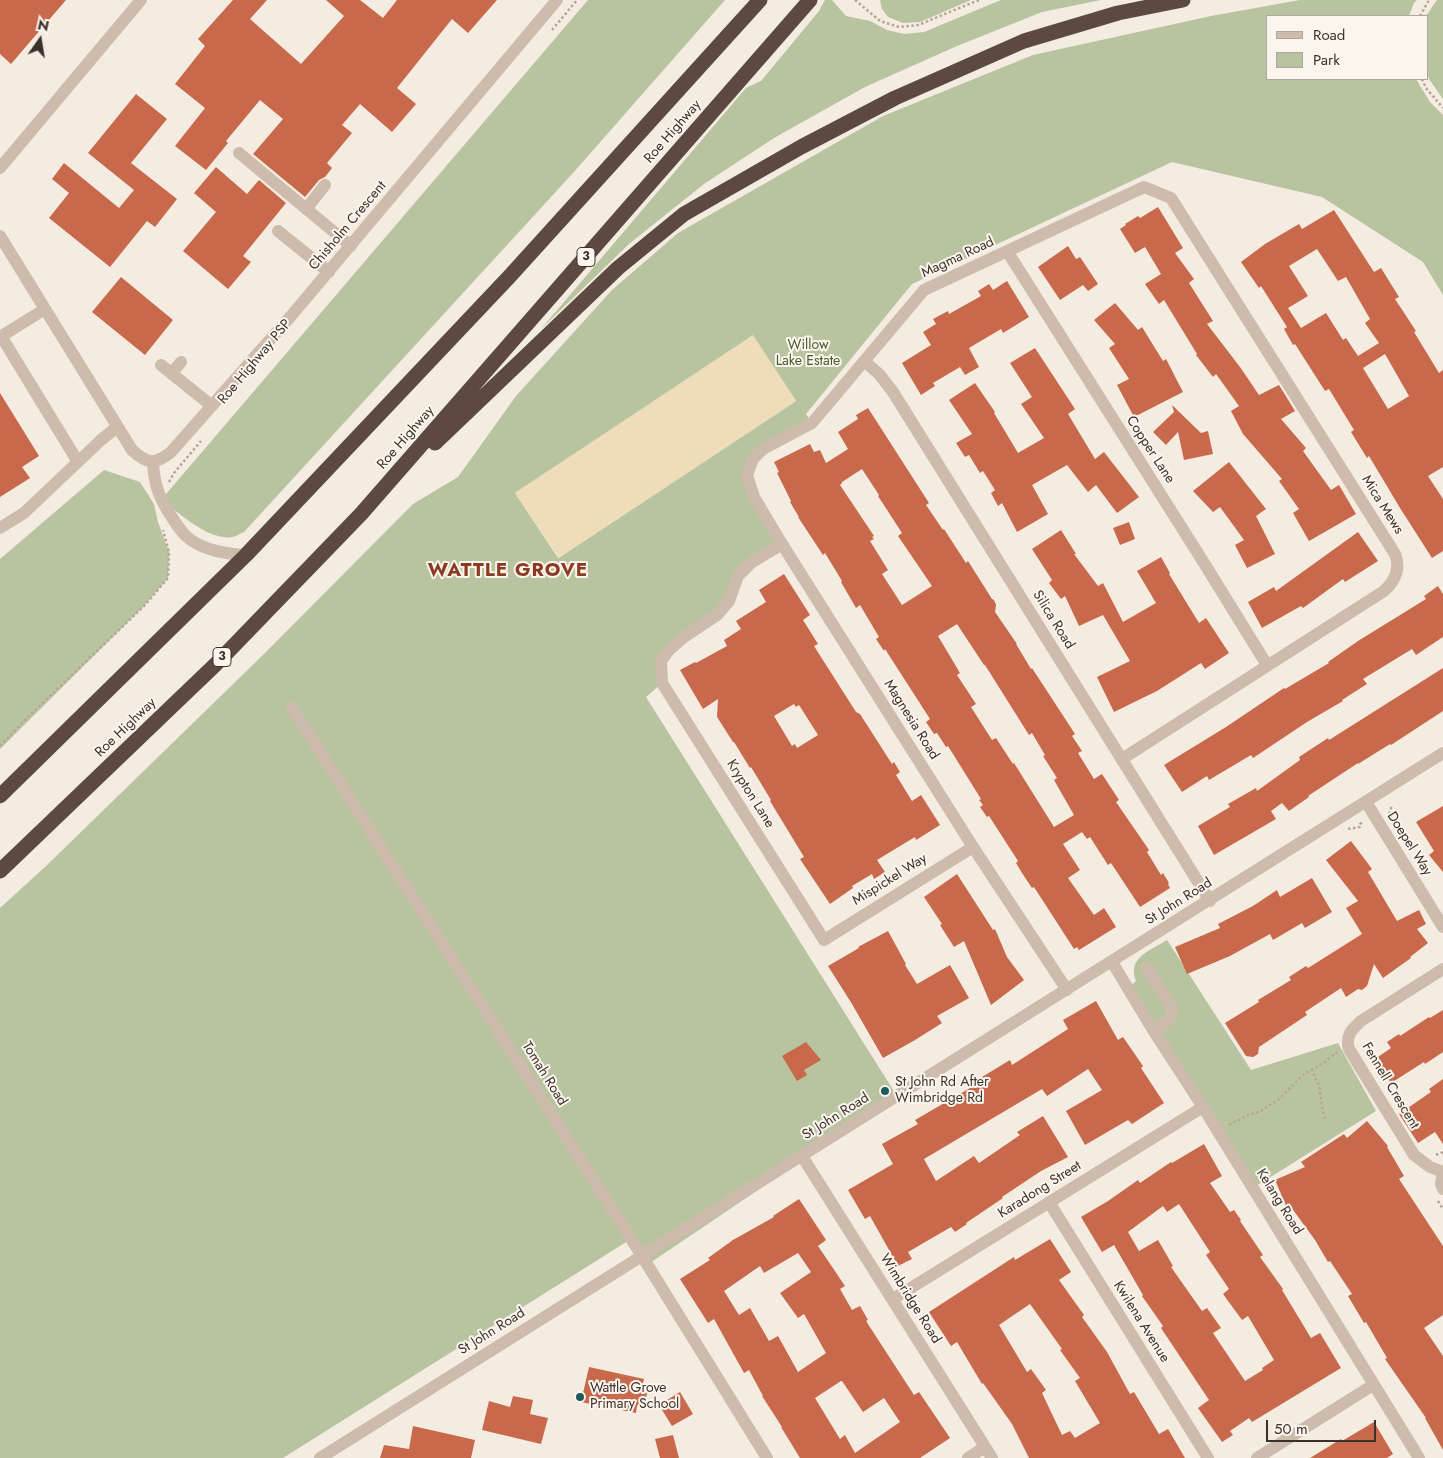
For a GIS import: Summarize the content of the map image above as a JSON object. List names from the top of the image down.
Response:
{
  "streets": {
    "highway": ["Roe Highway", "3"],
    "street": [
      "Chisholm Crescent",
      "Magma Road",
      "Copper Lane",
      "Mica Mews",
      "Silica Road",
      "Magnesia Road",
      "Krypton Lane",
      "Doepel Way",
      "Mispickel Way",
      "St John Road",
      "Tomah Road",
      "Fennell Crescent",
      "Karadong Street",
      "Kelang Road",
      "Wimbridge Road",
      "Kwilena Avenue"
    ]
  },
  "crossings": [
    ["Magma Road", "Copper Lane"],
    ["Magma Road", "Mica Mews"],
    ["Magma Road", "Silica Road"],
    ["Magma Road", "Magnesia Road"],
    ["Copper Lane", "Mica Mews"],
    ["Mica Mews", "Silica Road"],
    ["Silica Road", "St John Road"],
    ["Magnesia Road", "Krypton Lane"],
    ["Magnesia Road", "Mispickel Way"],
    ["Magnesia Road", "St John Road"],
    ["Krypton Lane", "Mispickel Way"],
    ["Doepel Way", "St John Road"],
    ["St John Road", "Tomah Road"],
    ["St John Road", "Kelang Road"],
    ["St John Road", "Wimbridge Road"],
    ["Karadong Street", "Kelang Road"],
    ["Karadong Street", "Wimbridge Road"],
    ["Karadong Street", "Kwilena Avenue"]
  ],
  "districts": ["WATTLE GROVE"],
  "parks": ["Willow Lake Estate"],
  "places": ["St John Rd After Wimbridge Rd", "Wattle Grove Primary School"],
  "legend": ["Road", "Park"],
  "scale_bar": "50 m",
  "north": "top"
}
